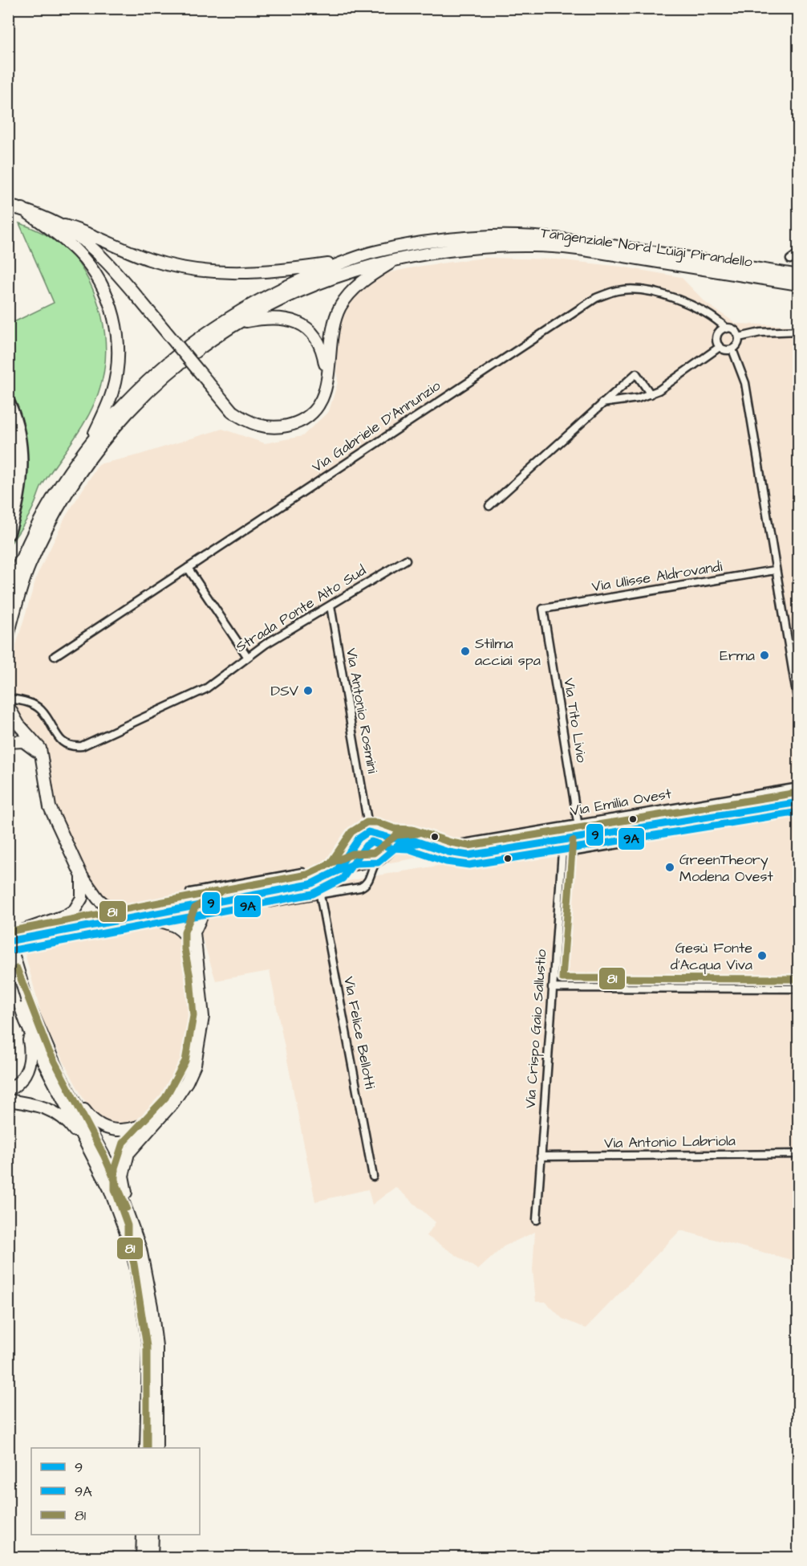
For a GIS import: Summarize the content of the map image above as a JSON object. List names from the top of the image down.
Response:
{
  "streets": {
    "main road": ["Tangenziale Nord Luigi Pirandello", "Via Emilia Ovest"],
    "street": [
      "Via Gabriele D'Annunzio",
      "Via Ulisse Aldrovandi",
      "Strada Ponte Alto Sud",
      "Via Antonio Rosmini",
      "Via Tito Livio",
      "Via Crispo Gaio Sallustio",
      "Via Felice Bellotti",
      "Via Antonio Labriola"
    ]
  },
  "crossings": [
    ["Via Ulisse Aldrovandi", "Via Tito Livio"],
    ["Strada Ponte Alto Sud", "Via Antonio Rosmini"],
    ["Via Tito Livio", "Via Emilia Ovest"],
    ["Via Emilia Ovest", "Via Crispo Gaio Sallustio"],
    ["Via Crispo Gaio Sallustio", "Via Antonio Labriola"]
  ],
  "places": [
    "Stilma acciai spa",
    "Erma",
    "DSV",
    "GreenTheory Modena Ovest",
    "Gesù Fonte d'Acqua Viva"
  ],
  "lines": ["transit line 81", "transit line 9", "transit line 9A"],
  "legend": ["9", "9A", "81"]
}
